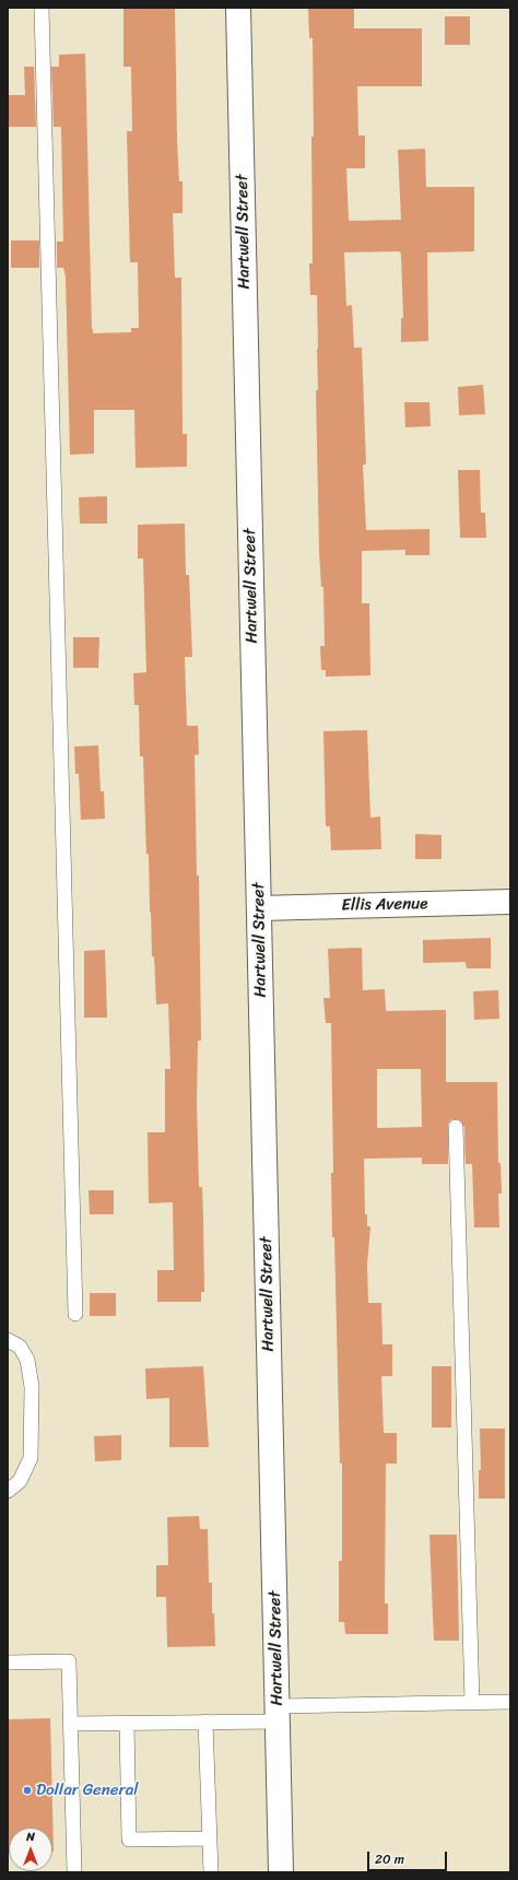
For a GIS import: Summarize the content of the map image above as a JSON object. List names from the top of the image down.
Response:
{
  "streets": {
    "street": ["Hartwell Street", "Ellis Avenue"]
  },
  "crossings": [
    ["Hartwell Street", "Ellis Avenue"]
  ],
  "places": ["Dollar General"],
  "scale_bar": "20 m",
  "north": "top"
}
